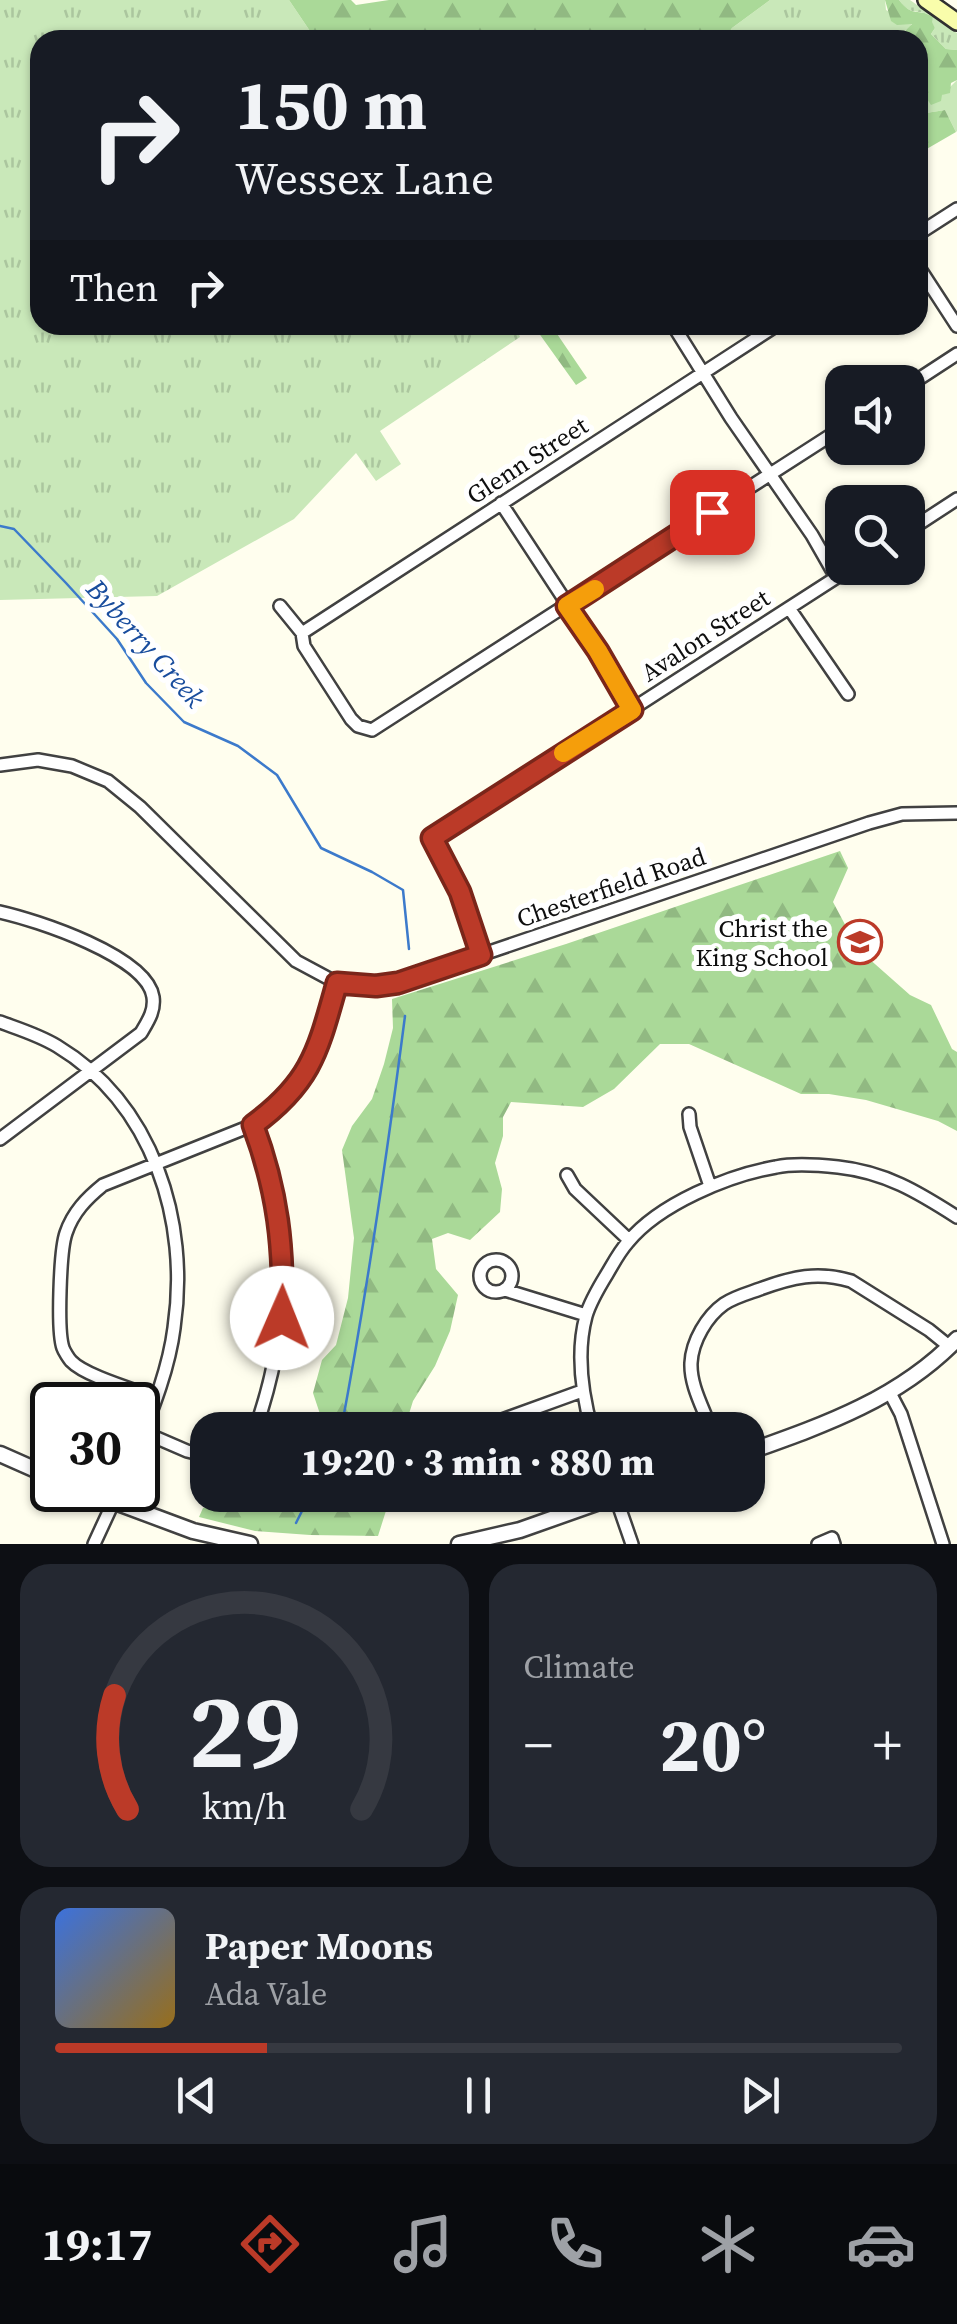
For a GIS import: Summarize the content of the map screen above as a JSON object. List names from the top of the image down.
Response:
{
  "streets": {
    "street": ["Glenn Street", "Avalon Street", "Chesterfield Road"]
  },
  "crossings": [
    ["Avalon Street", "Chesterfield Road"]
  ],
  "water": ["Byberry Creek"],
  "places": {
    "school or university": ["Christ the King School"]
  },
  "page": {
    "turn": ["150 m", "Wessex Lane"],
    "then": "Then",
    "limit": "30",
    "trip": "19:20 · 3 min · 880 m",
    "tile": "Climate",
    "heat": ["−", "20°", "+"],
    "song": ["Paper Moons", "Ada Vale"],
    "tabs": "19:17",
    "gauge": ["29", "km/h"]
  }
}
